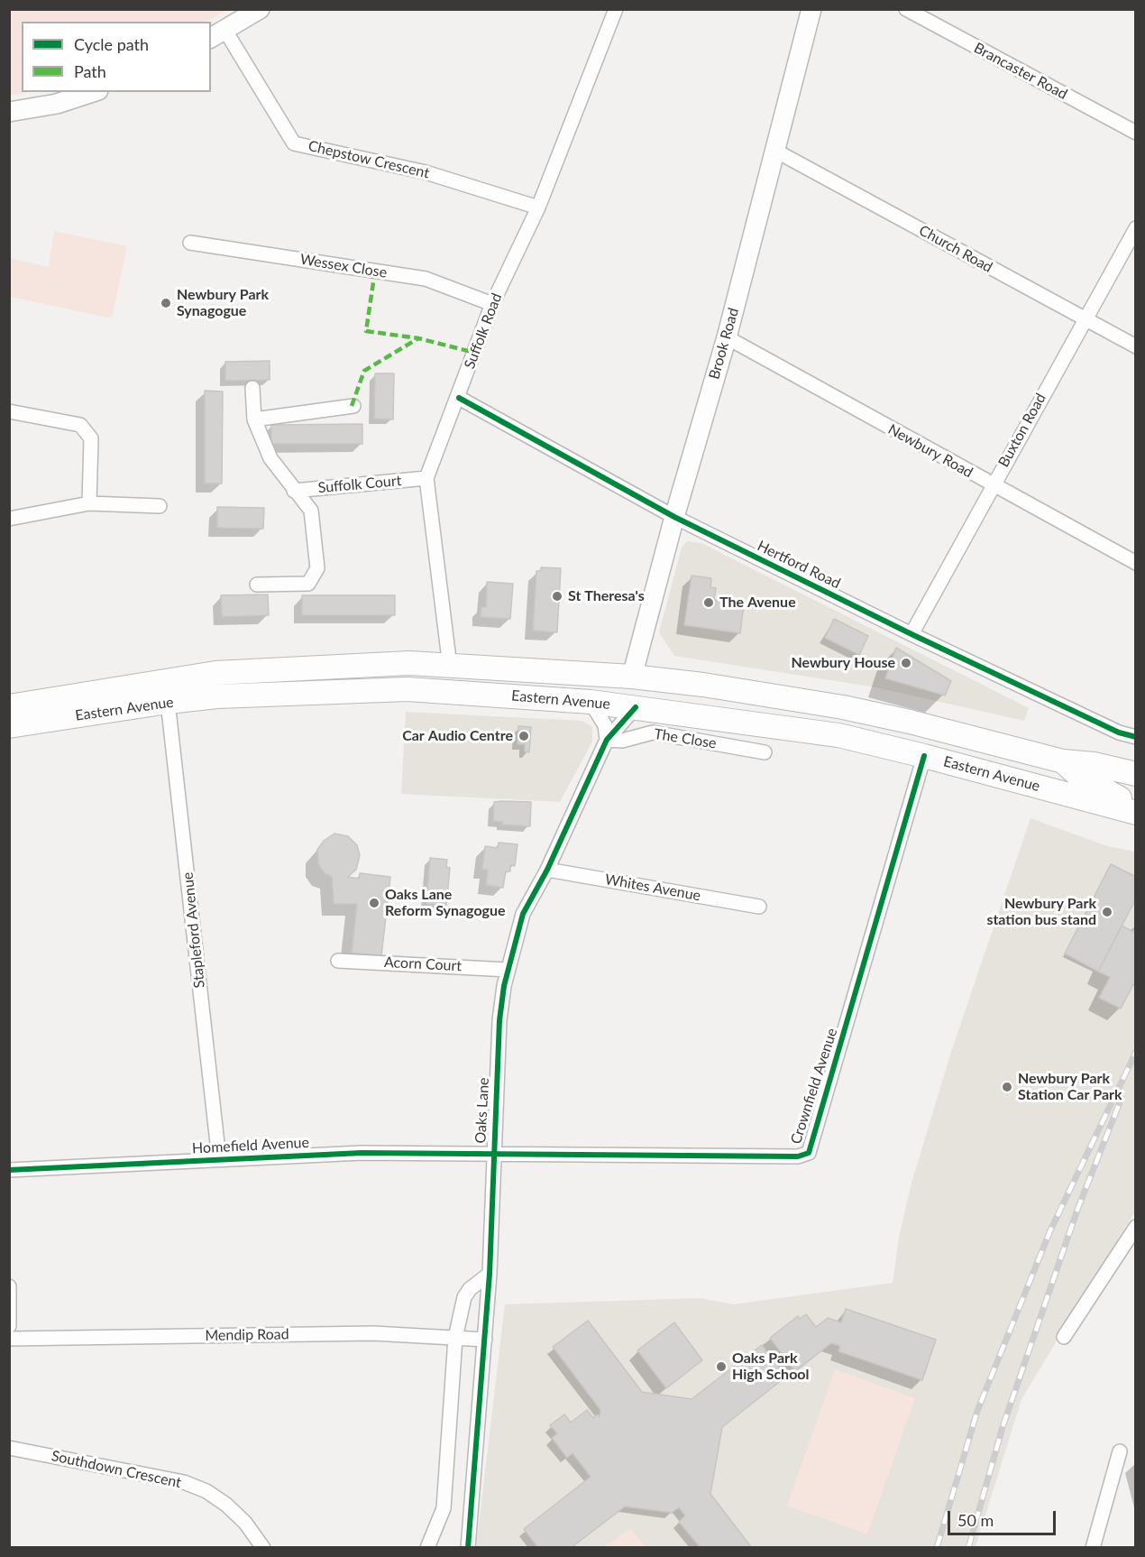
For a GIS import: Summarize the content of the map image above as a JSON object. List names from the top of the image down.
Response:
{
  "streets": {
    "highway": ["Eastern Avenue"],
    "street": [
      "Brancaster Road",
      "Chepstow Crescent",
      "Church Road",
      "Wessex Close",
      "Suffolk Road",
      "Brook Road",
      "Buxton Road",
      "Newbury Road",
      "Suffolk Court",
      "Hertford Road",
      "The Close",
      "Whites Avenue",
      "Stapleford Avenue",
      "Acorn Court",
      "Crownfield Avenue",
      "Oaks Lane",
      "Homefield Avenue",
      "Mendip Road",
      "Southdown Crescent"
    ]
  },
  "crossings": [
    ["Chepstow Crescent", "Suffolk Road"],
    ["Church Road", "Brook Road"],
    ["Church Road", "Buxton Road"],
    ["Wessex Close", "Suffolk Road"],
    ["Suffolk Road", "Suffolk Court"],
    ["Suffolk Road", "Hertford Road"],
    ["Suffolk Road", "Eastern Avenue"],
    ["Brook Road", "Newbury Road"],
    ["Brook Road", "Hertford Road"],
    ["Brook Road", "Eastern Avenue"],
    ["Buxton Road", "Newbury Road"],
    ["Buxton Road", "Hertford Road"],
    ["Eastern Avenue", "Stapleford Avenue"],
    ["Eastern Avenue", "Crownfield Avenue"],
    ["Eastern Avenue", "Oaks Lane"],
    ["The Close", "Oaks Lane"],
    ["Whites Avenue", "Oaks Lane"],
    ["Stapleford Avenue", "Homefield Avenue"],
    ["Acorn Court", "Oaks Lane"],
    ["Crownfield Avenue", "Oaks Lane"],
    ["Crownfield Avenue", "Homefield Avenue"],
    ["Oaks Lane", "Homefield Avenue"],
    ["Oaks Lane", "Mendip Road"]
  ],
  "places": [
    "Newbury Park Synagogue",
    "St Theresa's",
    "The Avenue",
    "Newbury House",
    "Car Audio Centre",
    "Oaks Lane Reform Synagogue",
    "Newbury Park station bus stand",
    "Newbury Park Station Car Park",
    "Oaks Park High School"
  ],
  "legend": ["Cycle path", "Path"],
  "scale_bar": "50 m"
}
